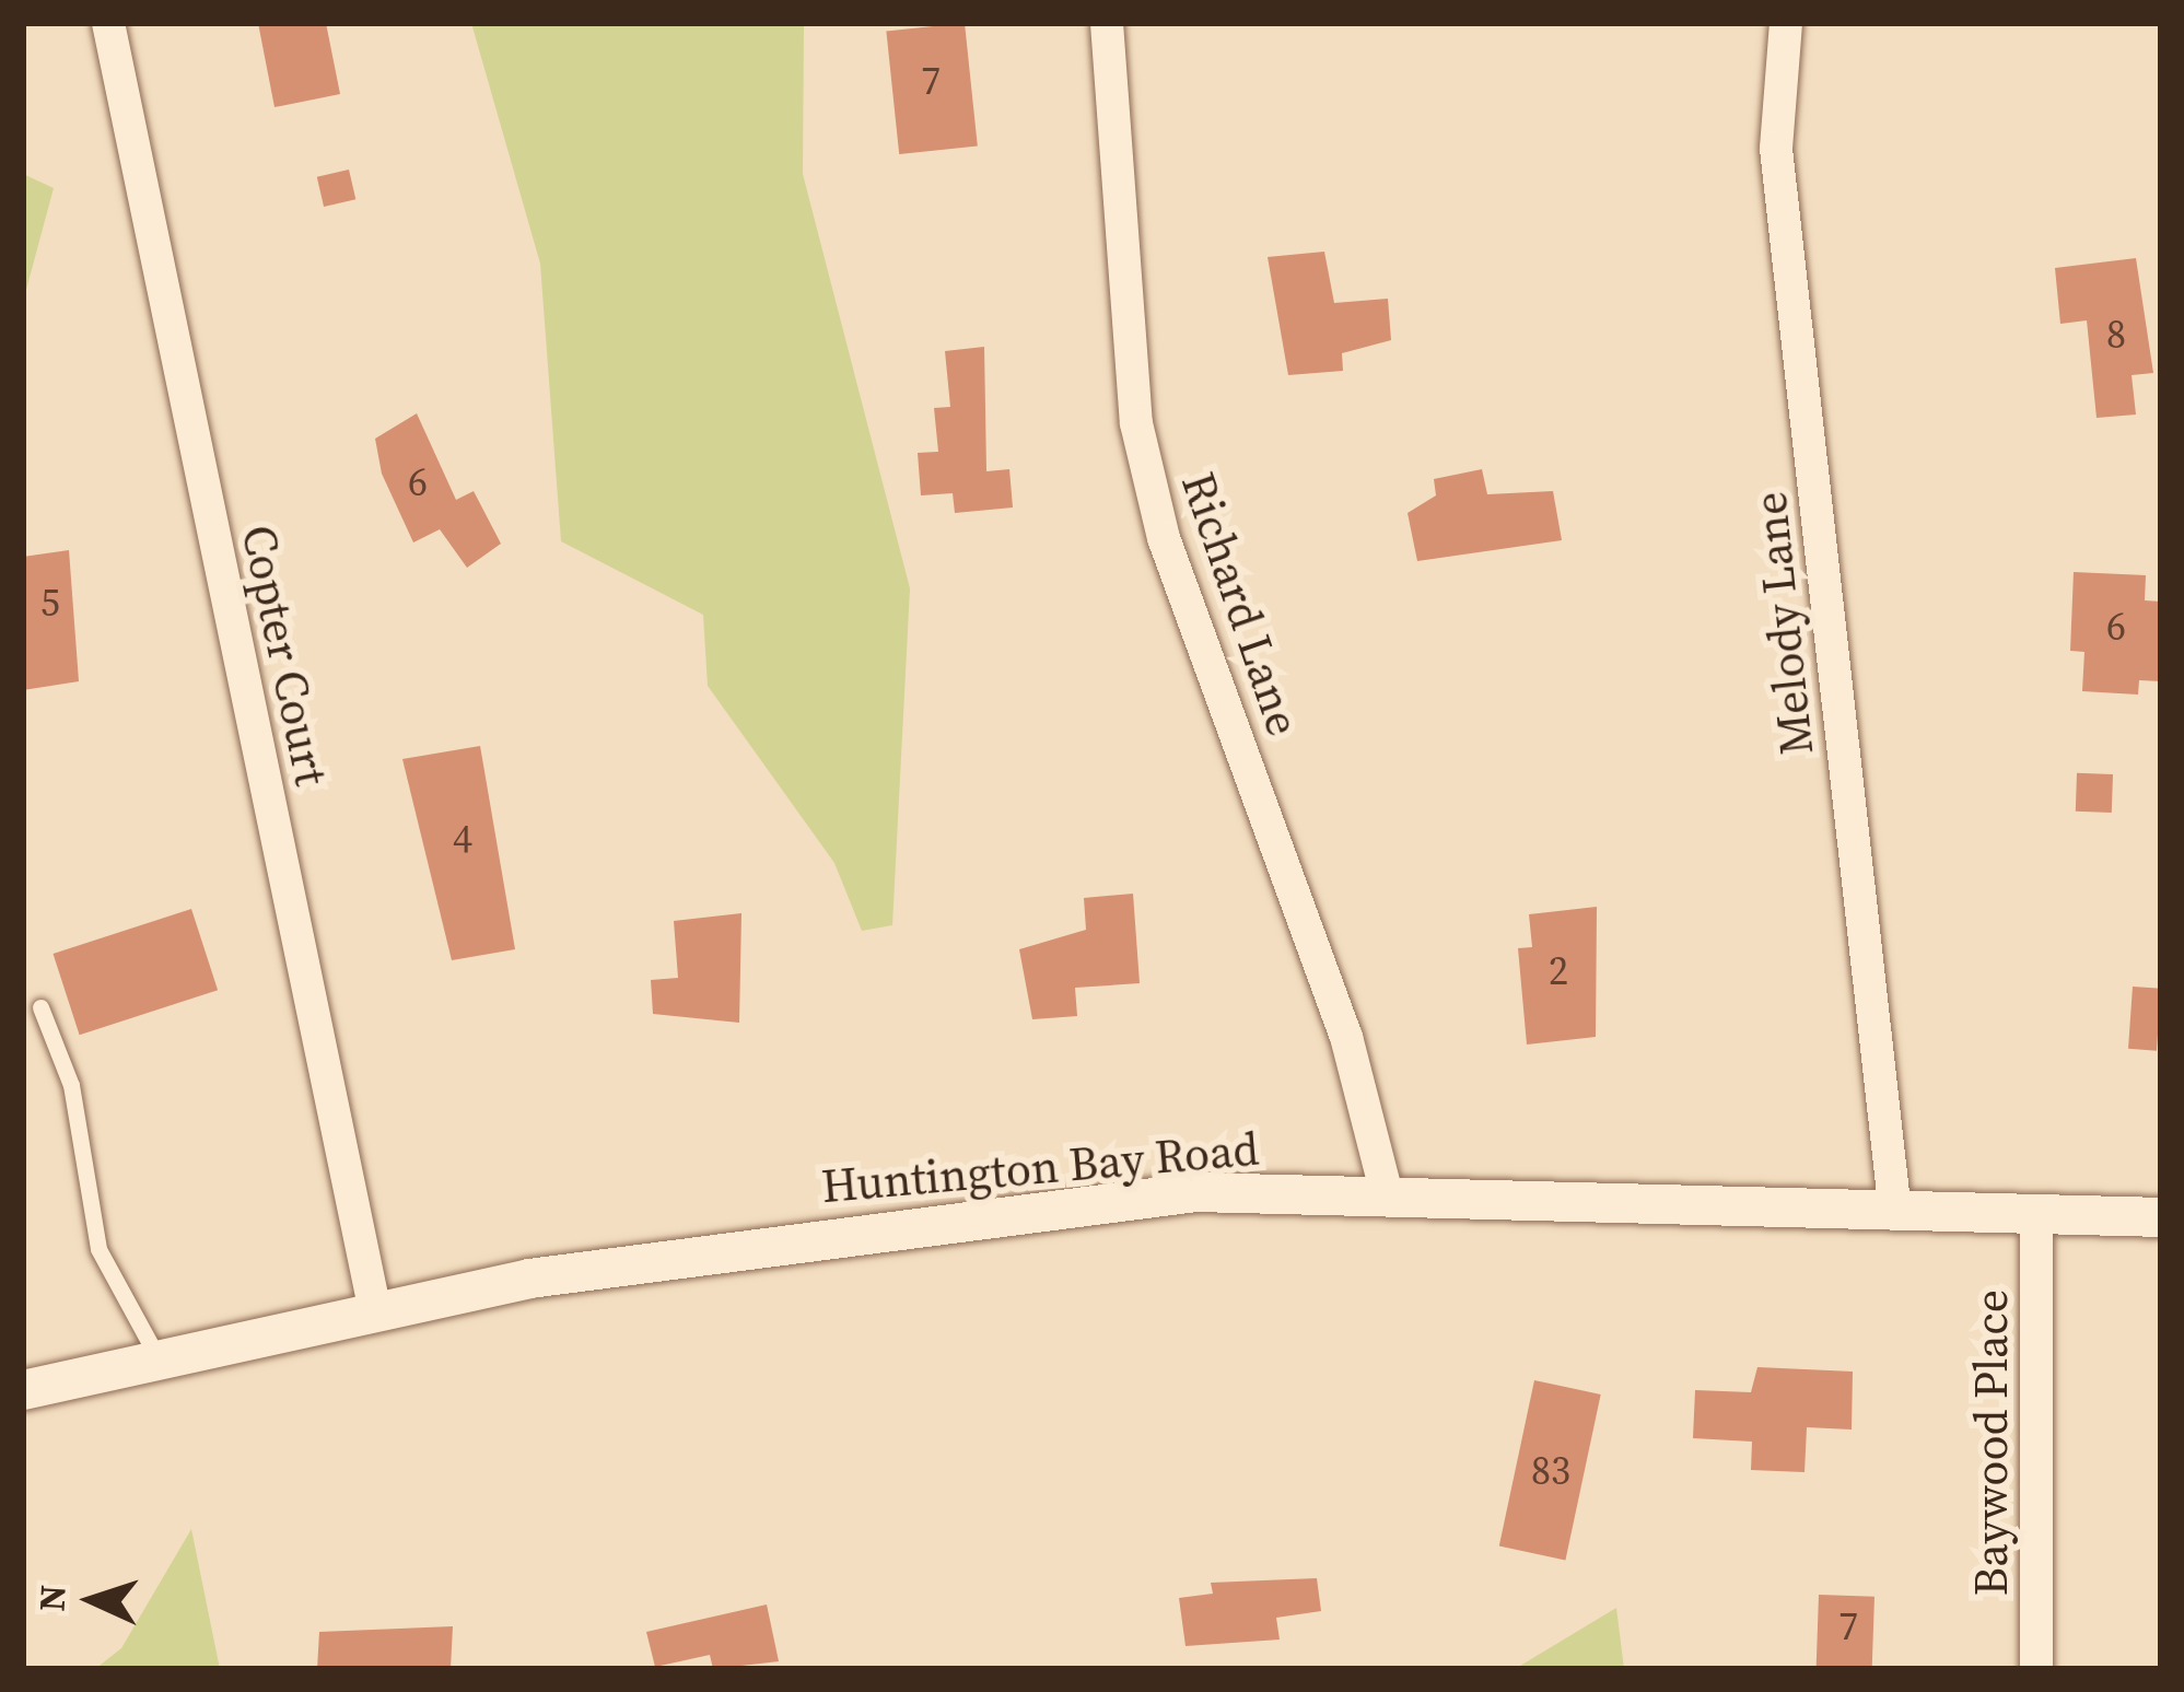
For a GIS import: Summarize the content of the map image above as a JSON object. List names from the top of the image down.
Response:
{
  "streets": {
    "street": [
      "Richard Lane",
      "Melody Lane",
      "Copter Court",
      "Huntington Bay Road",
      "Baywood Place"
    ]
  },
  "crossings": [
    ["Richard Lane", "Huntington Bay Road"],
    ["Melody Lane", "Huntington Bay Road"],
    ["Copter Court", "Huntington Bay Road"],
    ["Huntington Bay Road", "Baywood Place"]
  ],
  "house_numbers": [
    "7",
    "8",
    "6",
    "5",
    "6",
    "4",
    "2",
    "83",
    "7"
  ],
  "north": "left"
}
